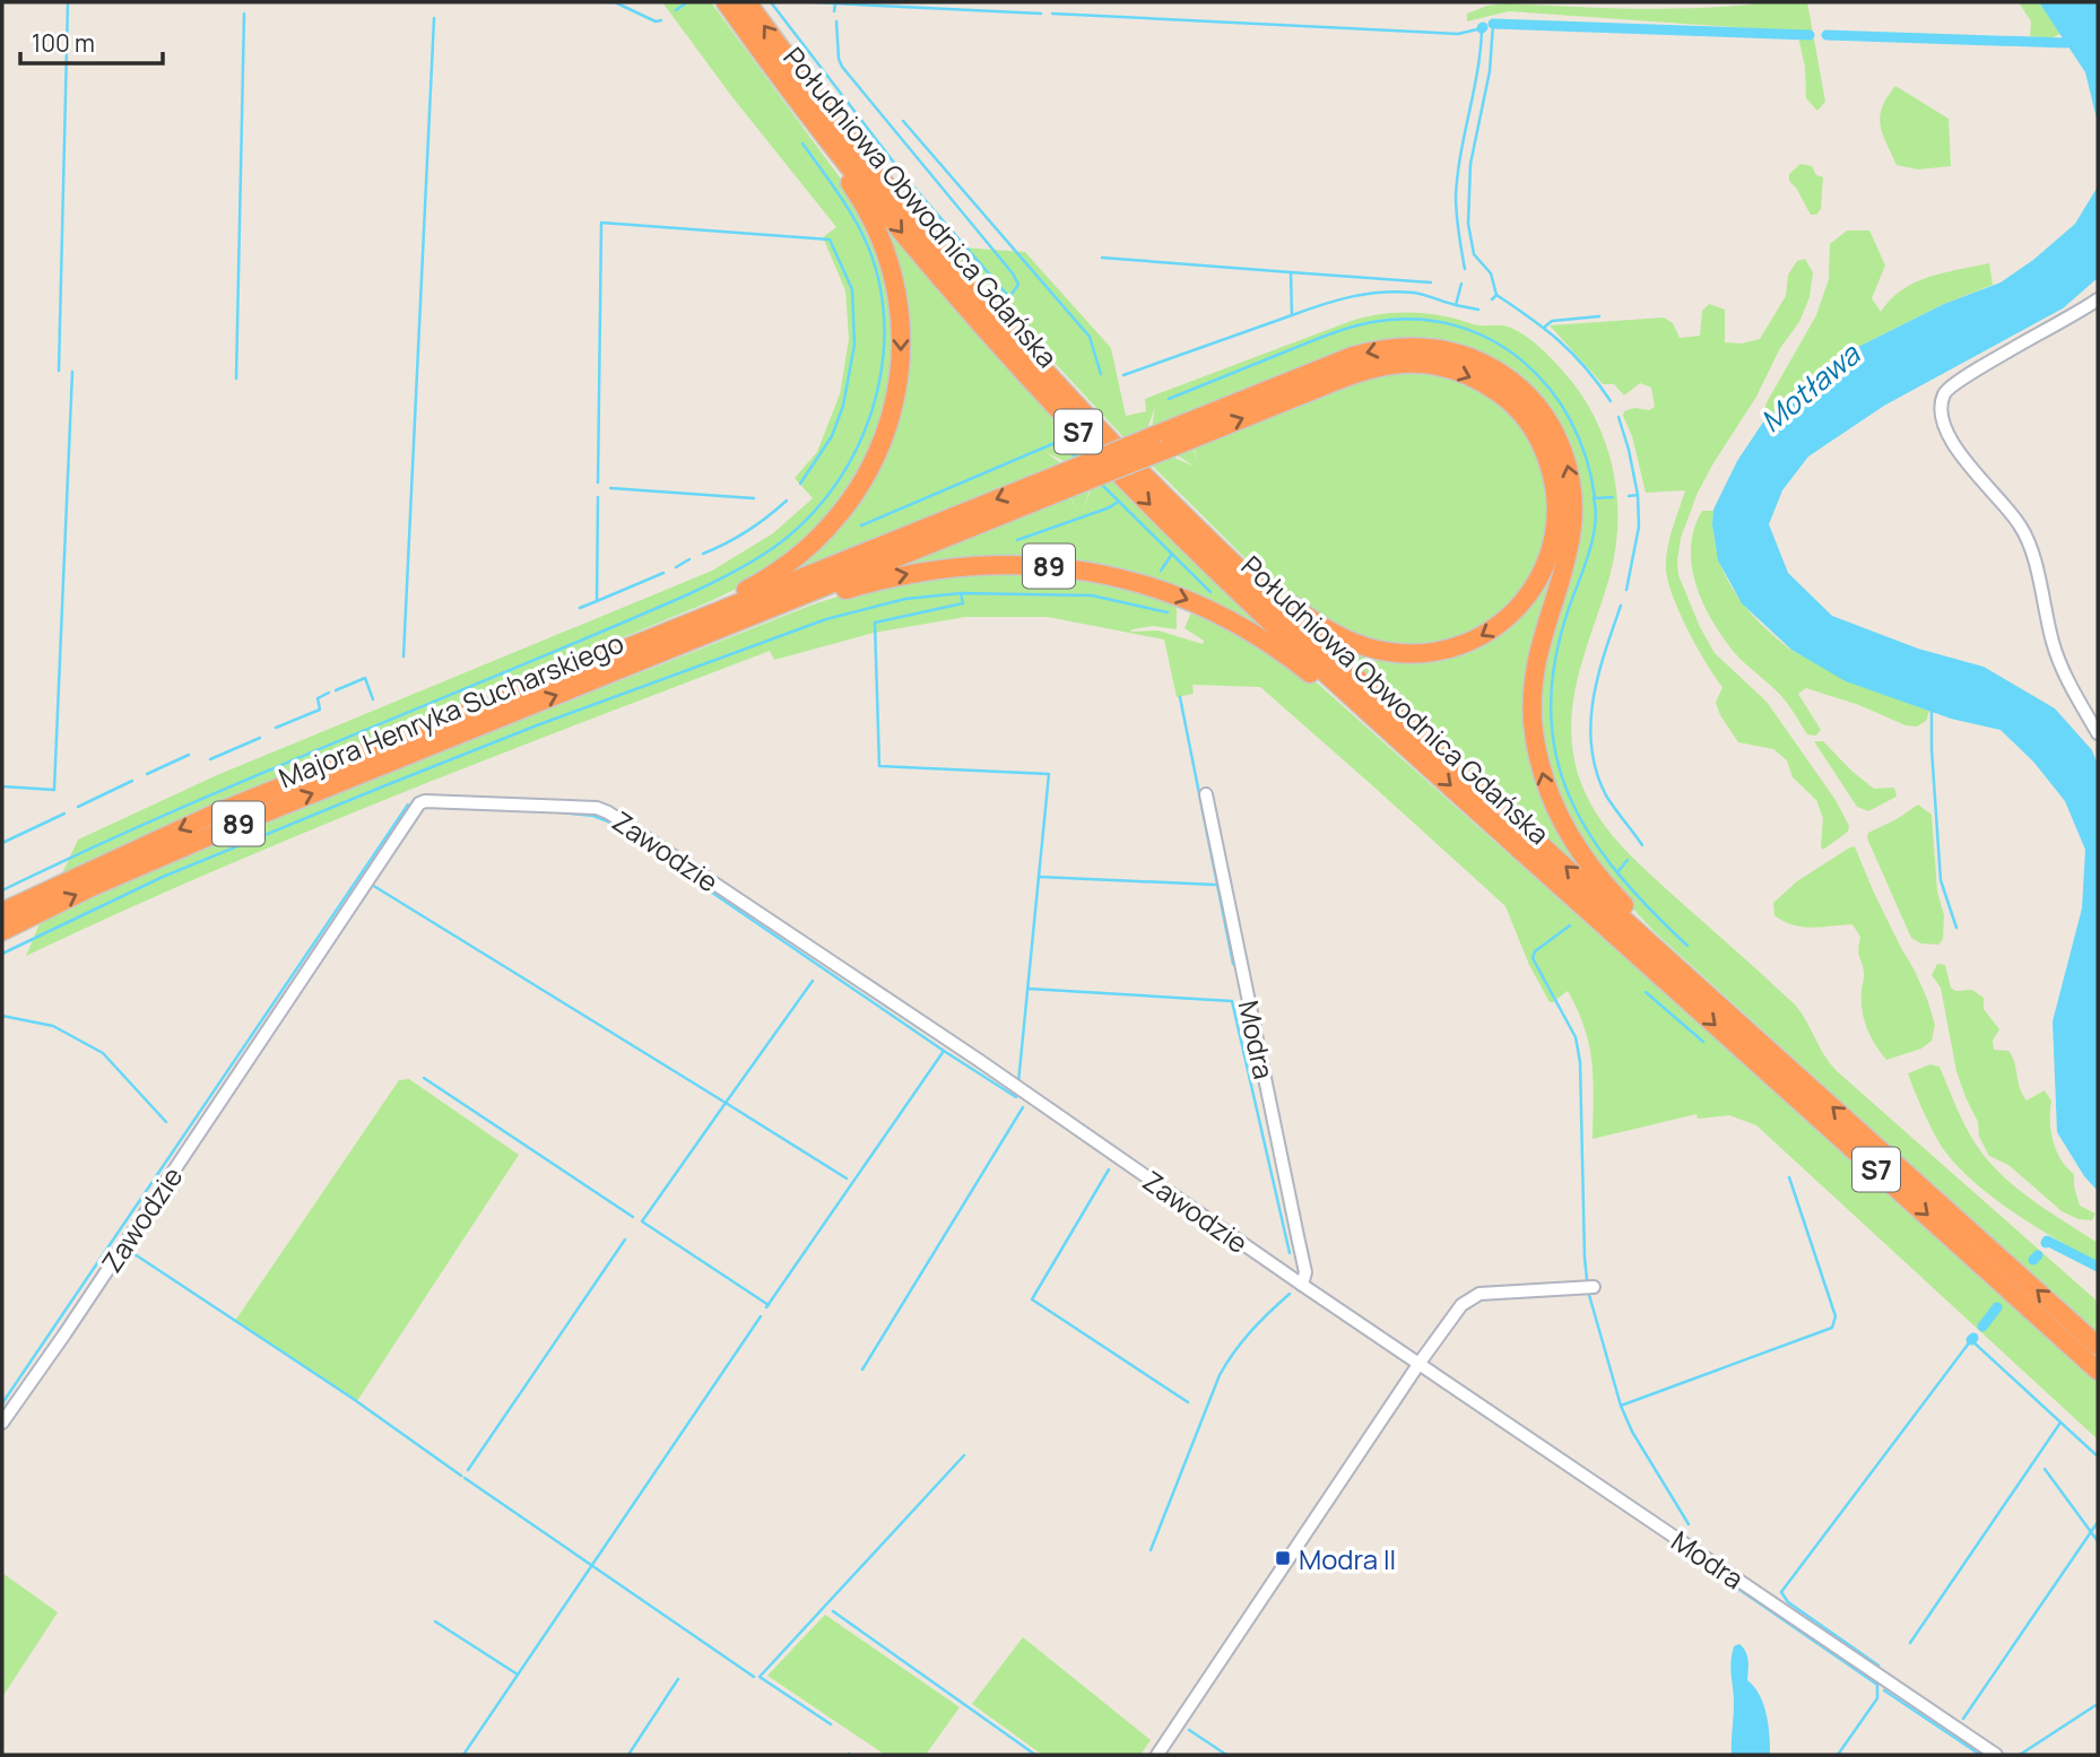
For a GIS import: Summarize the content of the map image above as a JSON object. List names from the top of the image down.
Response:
{
  "streets": {
    "highway": [
      "Południowa Obwodnica Gdańska",
      "S7",
      "89",
      "Majora Henryka Sucharskiego"
    ],
    "street": ["Zawodzie", "Modra"]
  },
  "crossings": [
    ["Południowa Obwodnica Gdańska", "89"],
    ["89", "Majora Henryka Sucharskiego"],
    ["Zawodzie", "Modra"]
  ],
  "water": ["Motława"],
  "places": {
    "transit": ["Modra II"]
  },
  "scale_bar": "100 m"
}
